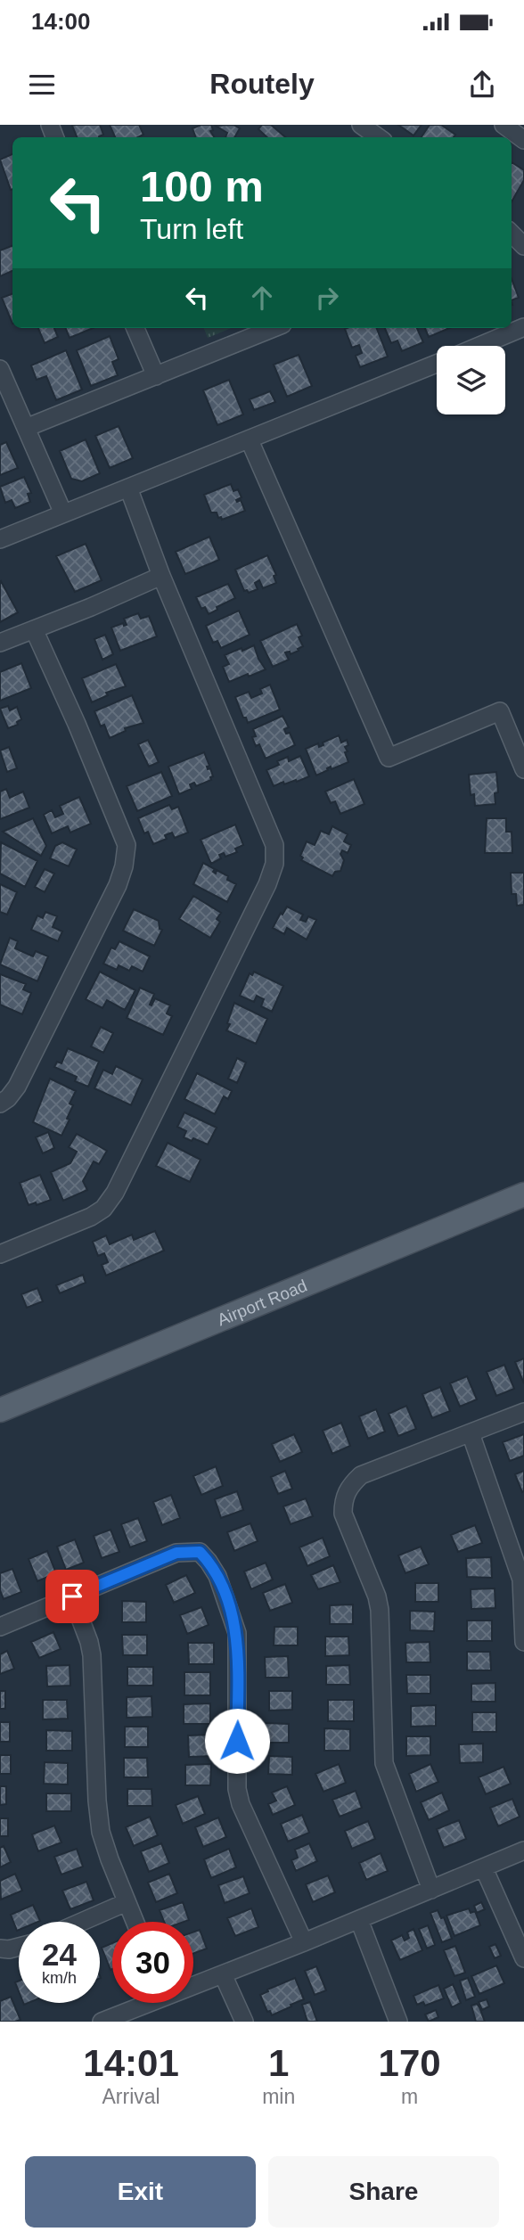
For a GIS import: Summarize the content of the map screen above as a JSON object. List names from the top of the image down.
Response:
{
  "streets": {
    "main road": ["Airport Road"]
  },
  "page": {
    "status": "14:00",
    "header": "Routely",
    "turn": ["100 m", "Turn left"],
    "speed": "24 km/h",
    "limit": "30",
    "eta": [
      "14:01",
      "Arrival",
      "1",
      "min",
      "170",
      "m"
    ],
    "buttons": ["Exit", "Share"]
  }
}
